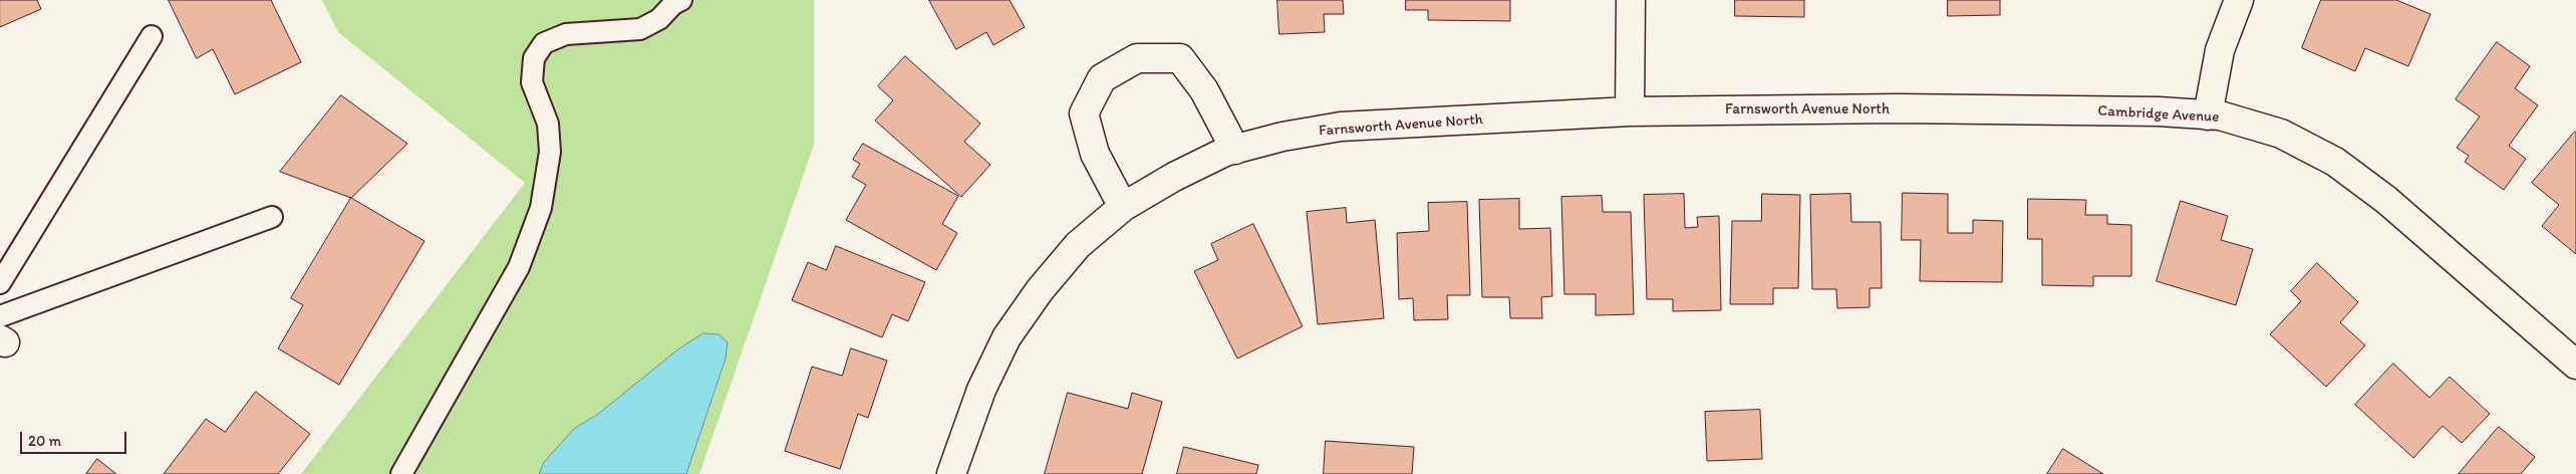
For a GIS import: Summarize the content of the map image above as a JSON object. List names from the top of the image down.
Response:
{
  "streets": {
    "street": ["Farnsworth Avenue North", "Cambridge Avenue"]
  },
  "crossings": [
    ["Farnsworth Avenue North", "Cambridge Avenue"]
  ],
  "scale_bar": "20 m"
}
